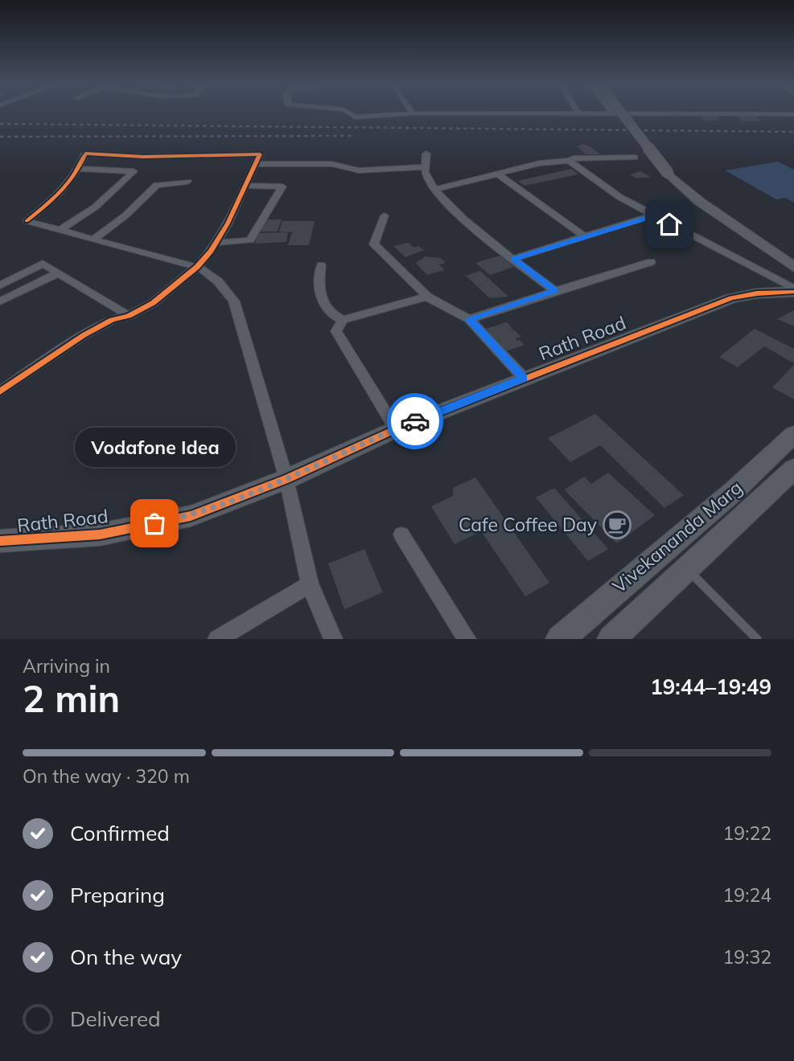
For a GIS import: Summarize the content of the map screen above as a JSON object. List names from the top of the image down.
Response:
{
  "streets": {
    "main road": ["Rath Road", "Vivekananda Marg"]
  },
  "places": {
    "other": ["Vodafone Idea"],
    "cafe": ["Cafe Coffee Day"]
  },
  "page": {
    "bubble": "Vodafone Idea",
    "heading": ["2 min", "Arriving in", "19:44–19:49"],
    "bar": "On the way · 320 m",
    "list": [
      ["Confirmed", "19:22"],
      ["Preparing", "19:24"],
      ["On the way", "19:32"],
      "Delivered"
    ]
  }
}
